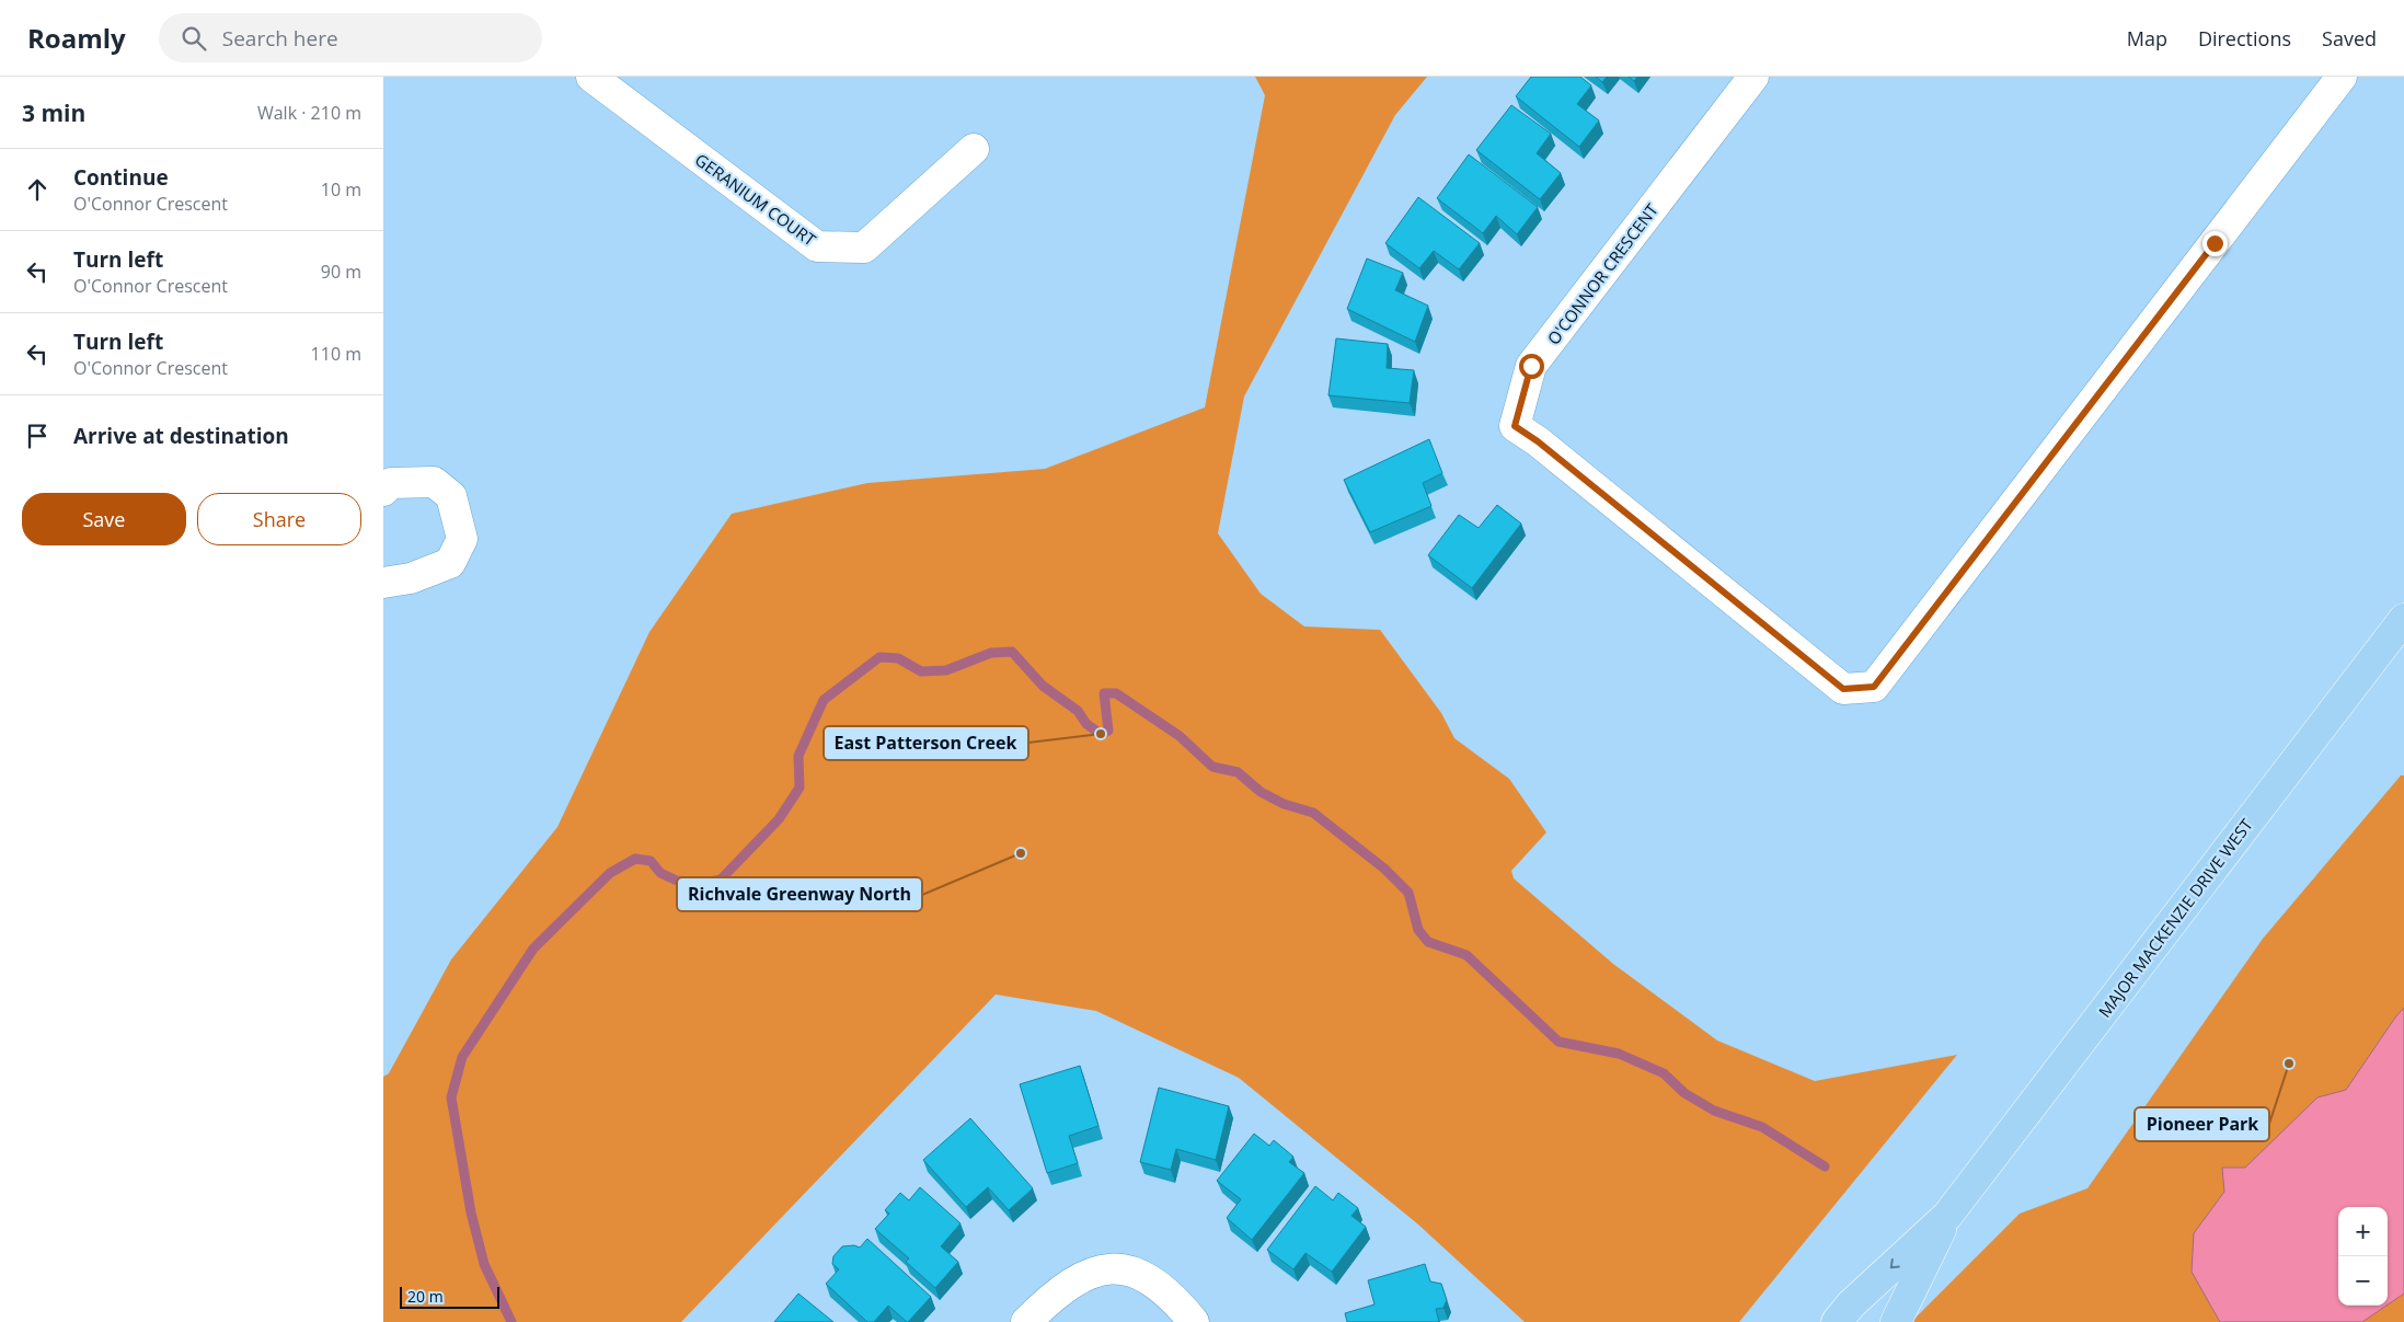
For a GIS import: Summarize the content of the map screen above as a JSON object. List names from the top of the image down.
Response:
{
  "streets": {
    "main road": ["MAJOR MACKENZIE DRIVE WEST"],
    "street": ["GERANIUM COURT", "O'CONNOR CRESCENT"]
  },
  "places": ["East Patterson Creek", "Richvale Greenway North", "Pioneer Park"],
  "scale_bar": "20 m",
  "page": {
    "header": "Roamly",
    "search": "Search here",
    "nav": ["Map", "Directions", "Saved"],
    "heading": ["3 min", "Walk · 210 m"],
    "list": [
      ["Continue", "O'Connor Crescent", "10 m"],
      ["Turn left", "O'Connor Crescent", "90 m"],
      ["Turn left", "O'Connor Crescent", "110 m"],
      "Arrive at destination"
    ],
    "buttons": ["Save", "Share"],
    "map_buttons": ["+", "−"],
    "scale": "20 m"
  }
}
